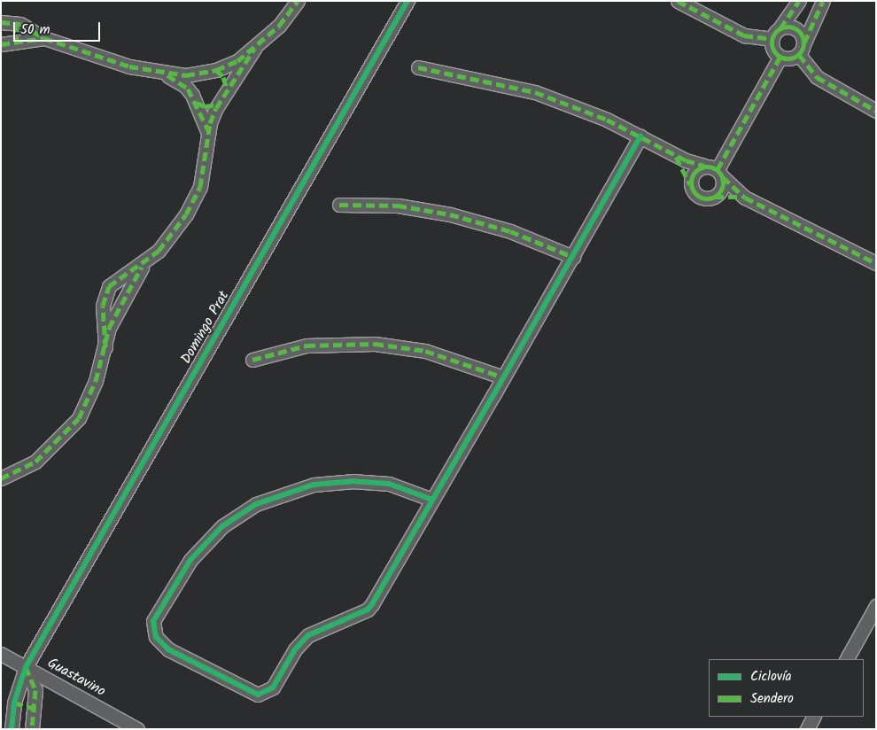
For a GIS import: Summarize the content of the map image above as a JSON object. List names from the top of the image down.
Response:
{
  "streets": {
    "street": ["Domingo Prat", "Guastavino"]
  },
  "crossings": [
    ["Domingo Prat", "Guastavino"]
  ],
  "legend": ["Ciclovía", "Sendero"],
  "scale_bar": "50 m"
}
